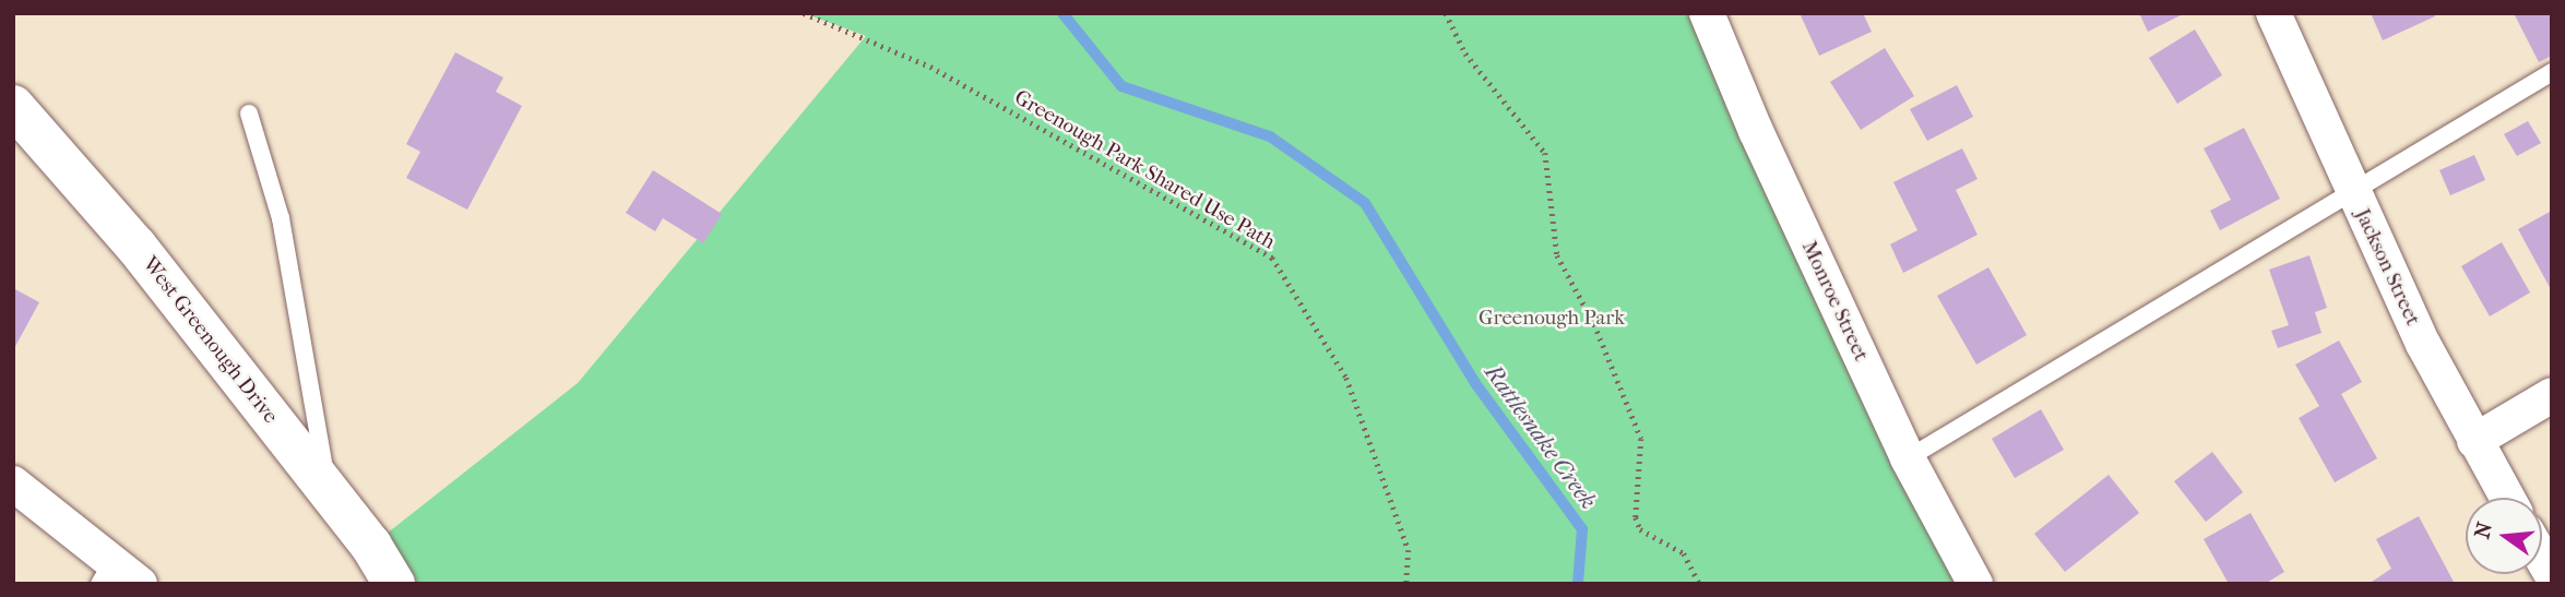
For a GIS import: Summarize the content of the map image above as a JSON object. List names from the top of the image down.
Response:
{
  "streets": {
    "street": ["Jackson Street", "Monroe Street", "West Greenough Drive"],
    "path": ["Greenough Park Shared Use Path"]
  },
  "water": ["Rattlesnake Creek"],
  "parks": ["Greenough Park"],
  "north": "left"
}
